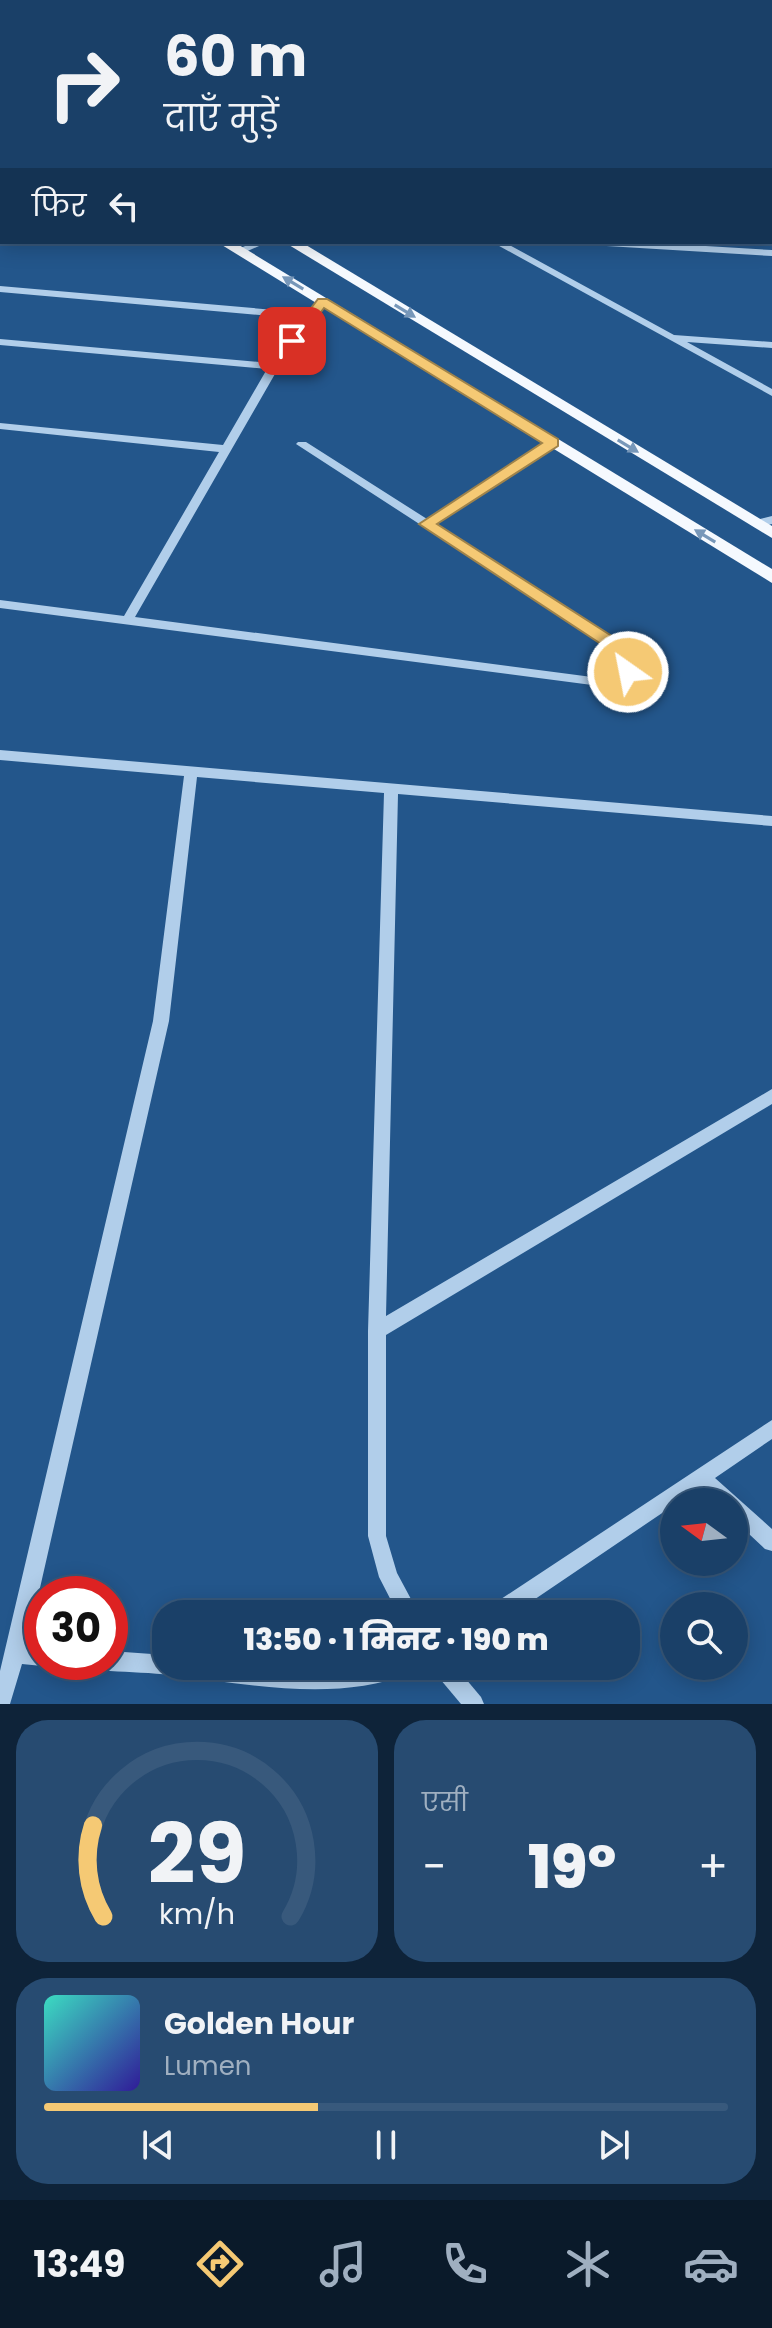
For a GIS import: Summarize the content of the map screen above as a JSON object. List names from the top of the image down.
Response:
{
  "north": "left",
  "page": {
    "turn": ["60 m", "दाएँ मुड़ें"],
    "then": "फिर",
    "limit": "30",
    "trip": "13:50 · 1 मिनट · 190 m",
    "tile": "एसी",
    "heat": ["−", "19°", "+"],
    "song": ["Golden Hour", "Lumen"],
    "tabs": "13:49",
    "gauge": ["29", "km/h"]
  }
}
